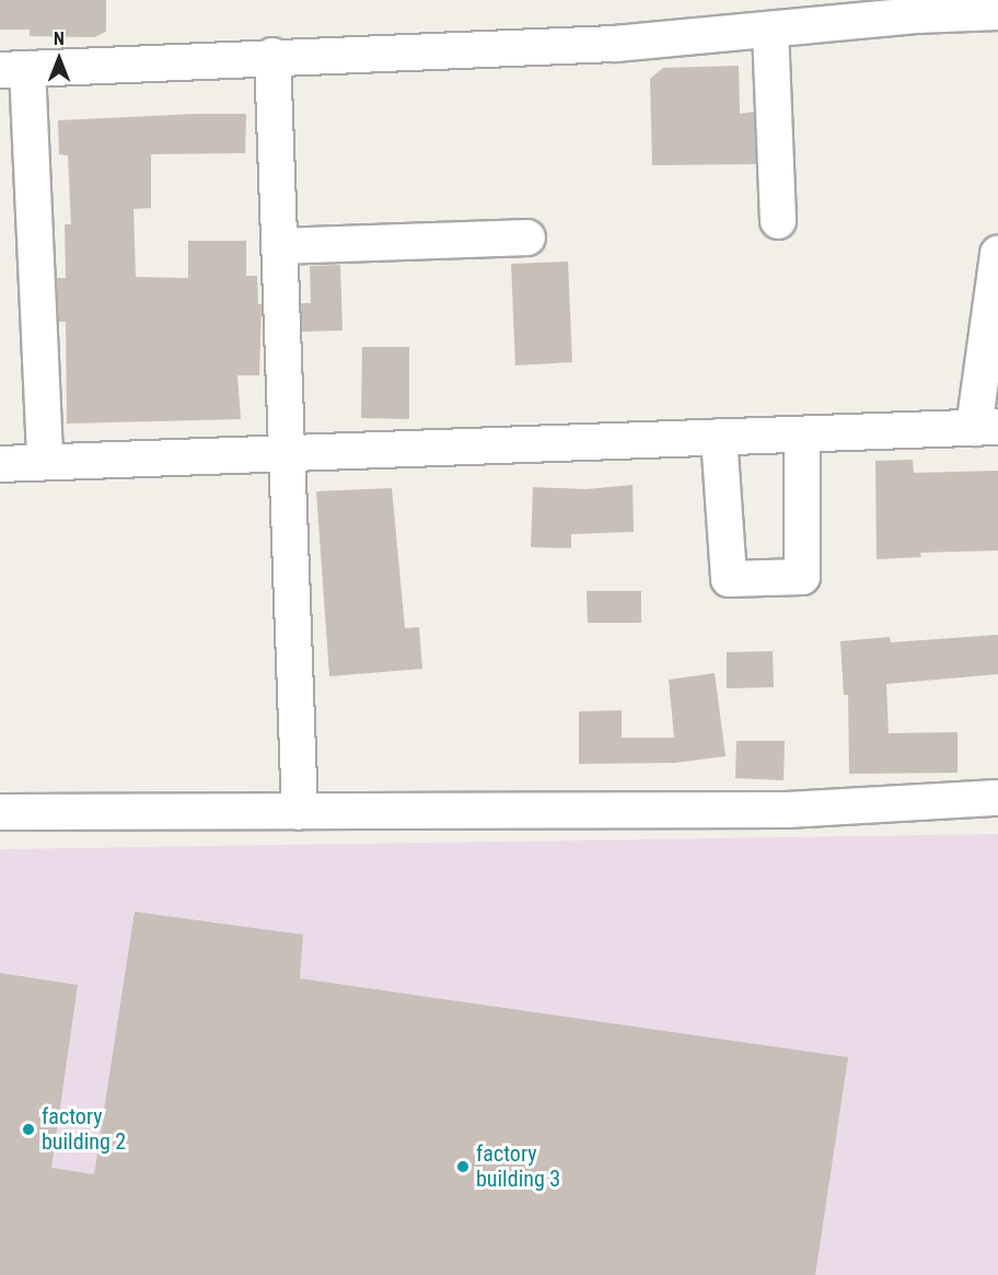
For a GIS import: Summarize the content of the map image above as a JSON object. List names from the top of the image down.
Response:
{
  "places": ["factory building 2", "factory building 3"],
  "north": "top"
}
